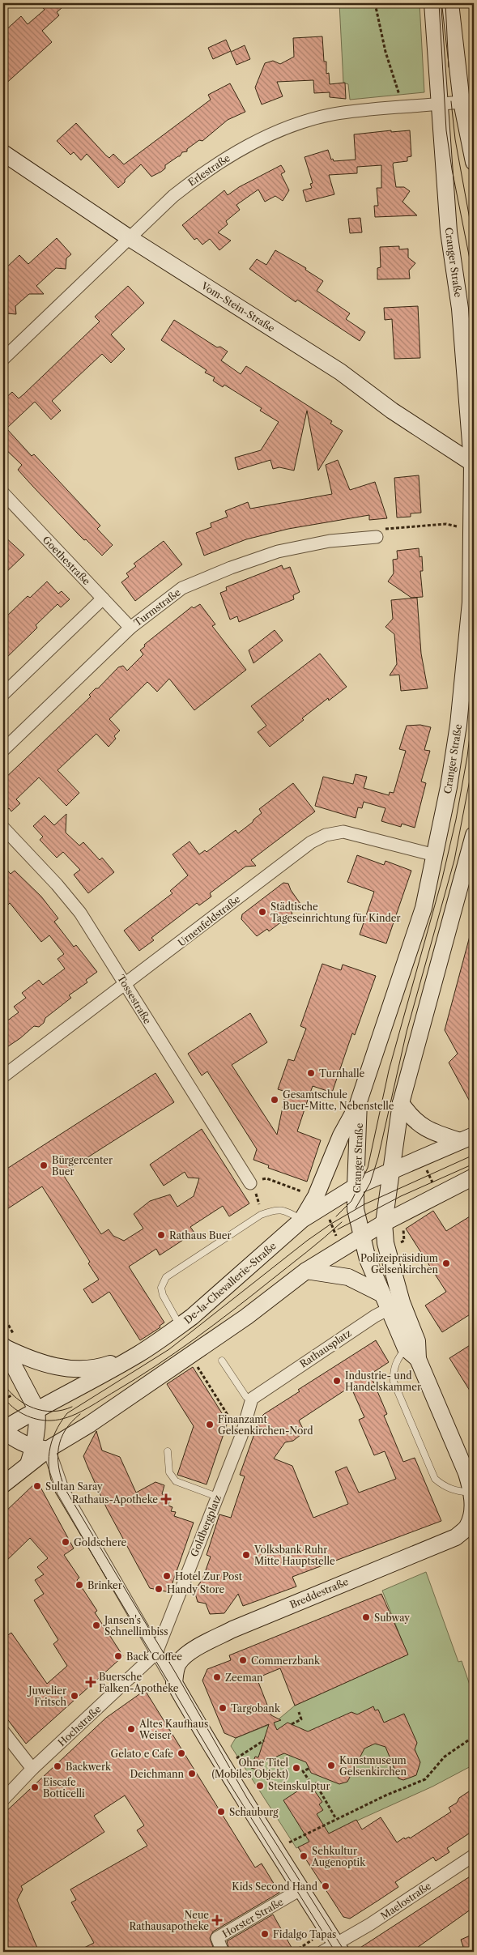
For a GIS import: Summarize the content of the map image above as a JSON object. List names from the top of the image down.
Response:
{
  "streets": {
    "main road": [
      "Cranger Straße",
      "Vom-Stein-Straße",
      "De-la-Chevallerie-Straße",
      "Breddestraße"
    ],
    "street": [
      "Erlestraße",
      "Goethestraße",
      "Turmstraße",
      "Urnenfeldstraße",
      "Tossestraße",
      "Rathausplatz",
      "Goldbergplatz",
      "Hochstraße",
      "Maelostraße",
      "Horster Straße"
    ]
  },
  "crossings": [
    ["Erlestraße", "Cranger Straße"],
    ["Erlestraße", "Vom-Stein-Straße"],
    ["Cranger Straße", "Vom-Stein-Straße"],
    ["Cranger Straße", "Urnenfeldstraße"],
    ["Cranger Straße", "De-la-Chevallerie-Straße"],
    ["Cranger Straße", "Rathausplatz"],
    ["Goethestraße", "Turmstraße"],
    ["Urnenfeldstraße", "Tossestraße"],
    ["Rathausplatz", "Goldbergplatz"],
    ["Goldbergplatz", "Hochstraße"]
  ],
  "places": {
    "other": [
      "Städtische Tageseinrichtung für Kinder",
      "Turnhalle",
      "Gesamtschule Buer-Mitte, Nebenstelle",
      "Bürgercenter Buer",
      "Rathaus Buer",
      "Polizeipräsidium Gelsenkirchen",
      "Industrie- und Handelskammer",
      "Finanzamt Gelsenkirchen-Nord",
      "Sultan Saray",
      "Goldschere",
      "Volksbank Ruhr Mitte Hauptstelle",
      "Hotel Zur Post",
      "Brinker",
      "Handy Store",
      "Subway",
      "Jansen's Schnellimbiss",
      "Back Coffee",
      "Commerzbank",
      "Zeeman",
      "Juwelier Fritsch",
      "Targobank",
      "Altes Kaufhaus Weiser",
      "Gelato e Cafe",
      "Kunstmuseum Gelsenkirchen",
      "Backwerk",
      "Ohne Titel (Mobiles Objekt)",
      "Deichmann",
      "Steinskulptur",
      "Eiscafe Botticelli",
      "Schauburg",
      "Sehkultur Augenoptik",
      "Kids Second Hand",
      "Fidalgo Tapas"
    ],
    "health": ["Rathaus-Apotheke", "Buersche Falken-Apotheke", "Neue Rathausapotheke"]
  }
}
